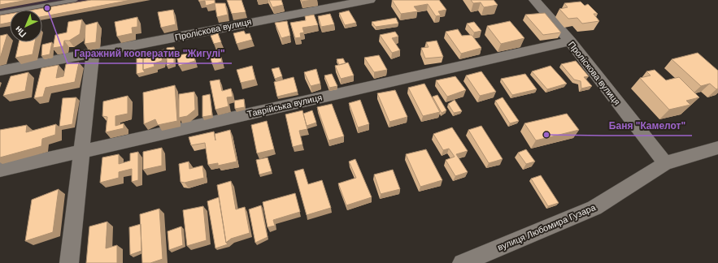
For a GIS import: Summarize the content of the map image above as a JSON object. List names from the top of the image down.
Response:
{
  "streets": {
    "street": ["Проліскова вулиця", "Таврійська вулиця", "вулиця Любомира Гузара"]
  },
  "crossings": [
    ["Проліскова вулиця", "Таврійська вулиця"],
    ["Проліскова вулиця", "вулиця Любомира Гузара"]
  ],
  "places": ["Гаражний кооператив \"Жигулі\"", "Баня \"Камелот\""],
  "north": "bottom left"
}
